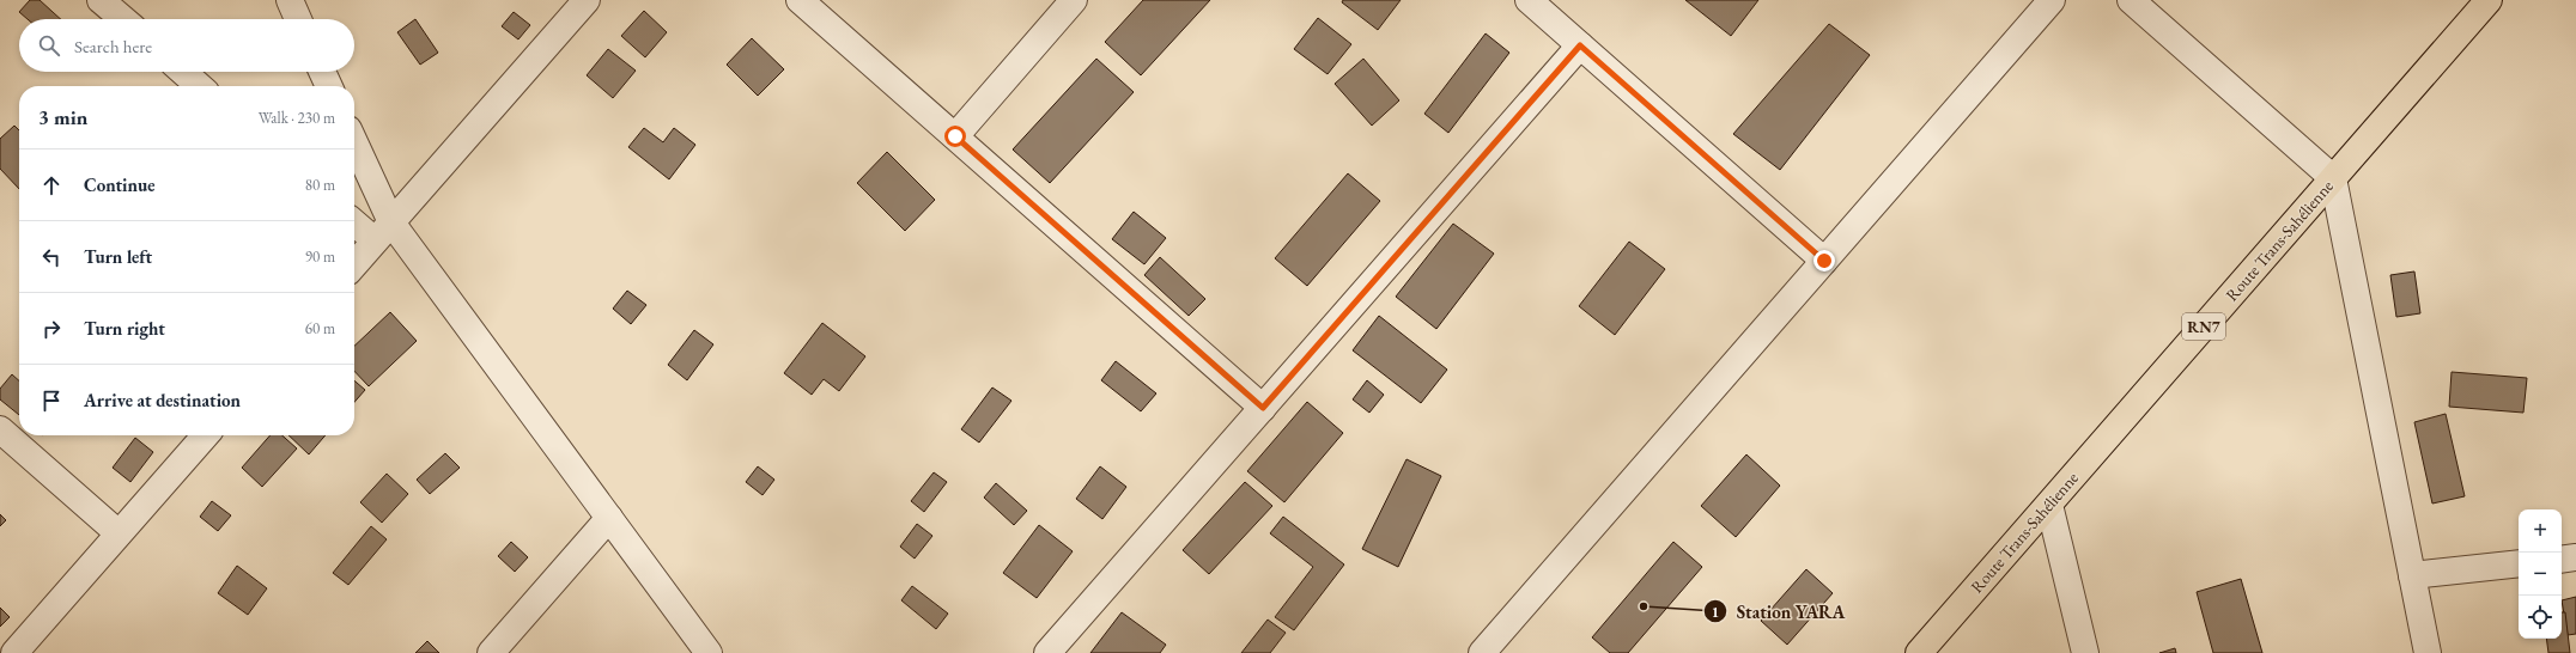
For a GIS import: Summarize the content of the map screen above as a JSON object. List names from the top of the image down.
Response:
{
  "streets": {
    "highway": ["Route Trans-Sahélienne", "RN7"]
  },
  "places": ["Station YARA"],
  "page": {
    "search": "Search here",
    "heading": ["3 min", "Walk · 230 m"],
    "list": [
      ["Continue", "80 m"],
      ["Turn left", "90 m"],
      ["Turn right", "60 m"],
      "Arrive at destination"
    ],
    "map_buttons": ["+", "−"]
  }
}
